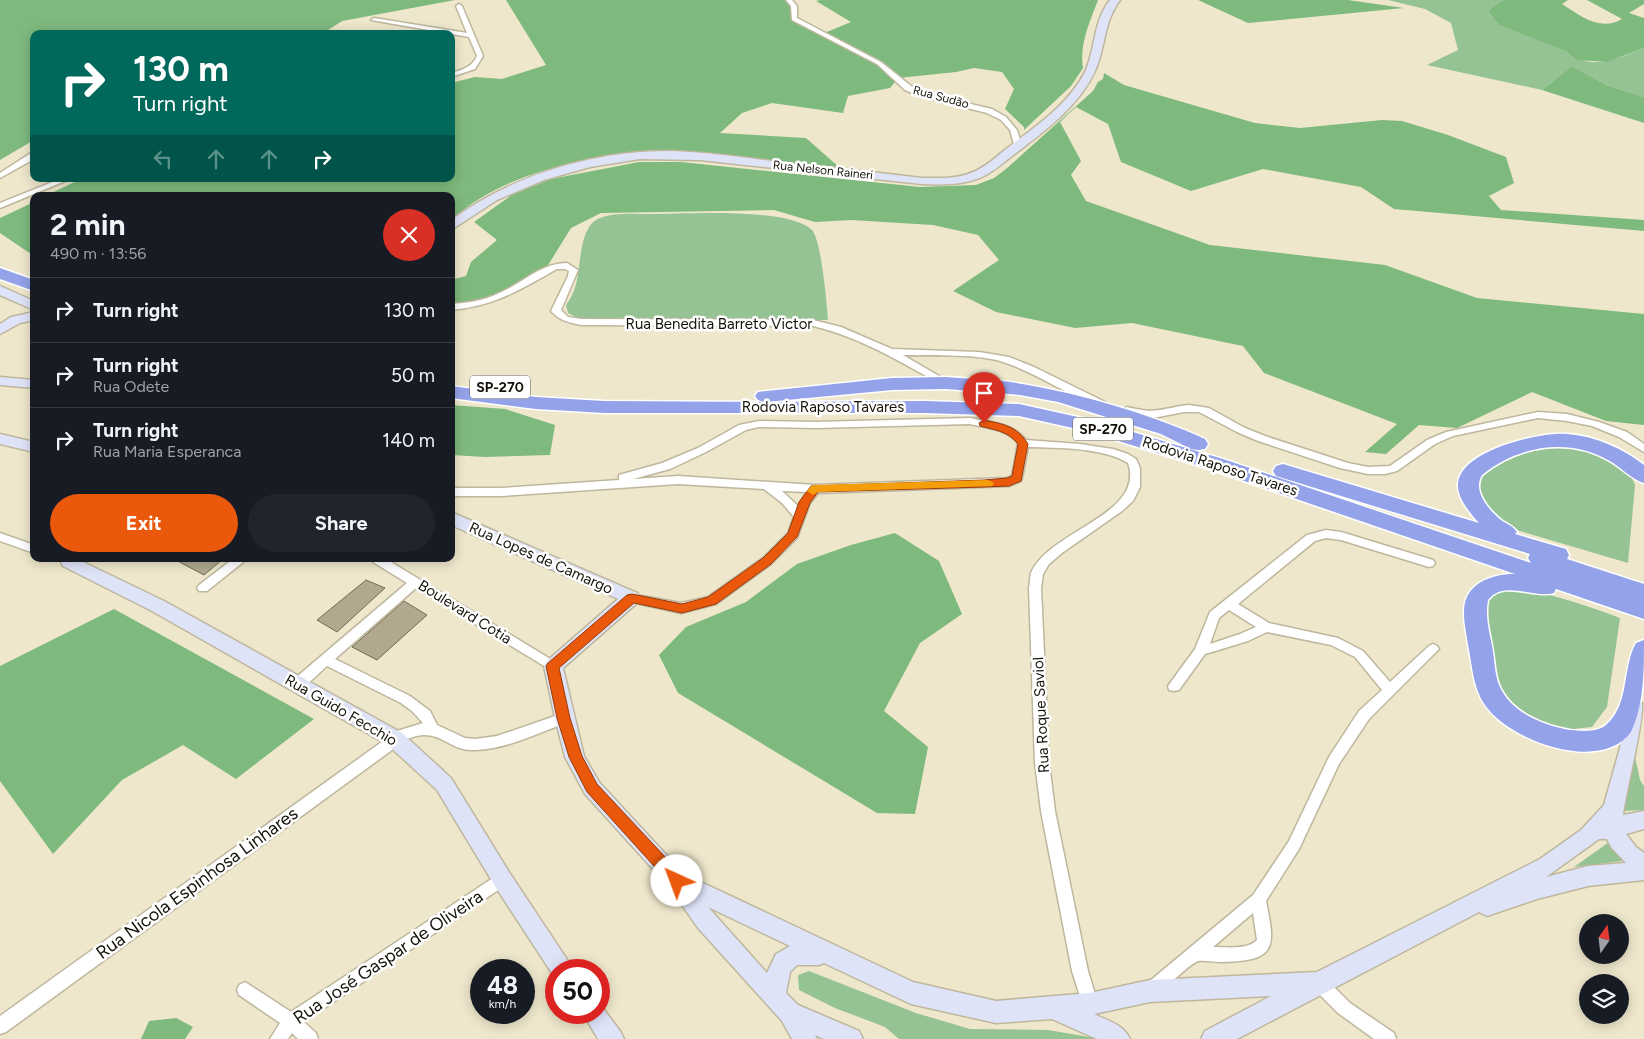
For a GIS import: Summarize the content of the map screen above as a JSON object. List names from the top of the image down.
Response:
{
  "streets": {
    "highway": ["SP-270", "Rodovia Raposo Tavares"],
    "main road": ["Rua Nelson Raineri", "Rua Lopes de Camargo", "Rua Guido Fecchio"],
    "street": [
      "Rua Sudão",
      "Rua Benedita Barreto Victor",
      "Boulevard Cotia",
      "Rua Roque Saviol",
      "Rua Nicola Espinhosa Linhares",
      "Rua José Gaspar de Oliveira"
    ]
  },
  "crossings": [
    ["Rua Sudão", "Rua Nelson Raineri"],
    ["Rua Guido Fecchio", "Rua Nicola Espinhosa Linhares"],
    ["Rua Guido Fecchio", "Rua José Gaspar de Oliveira"]
  ],
  "north": "top",
  "page": {
    "turn": ["130 m", "Turn right"],
    "heading": ["2 min", "490 m · 13:56"],
    "list": [
      {
        "name": "Turn right",
        "value": "130 m"
      },
      {
        "name": "Turn right",
        "note": "Rua Odete",
        "value": "50 m"
      },
      {
        "name": "Turn right",
        "note": "Rua Maria Esperanca",
        "value": "140 m"
      }
    ],
    "buttons": ["Exit", "Share"],
    "speed": "48 km/h",
    "limit": "50"
  }
}
